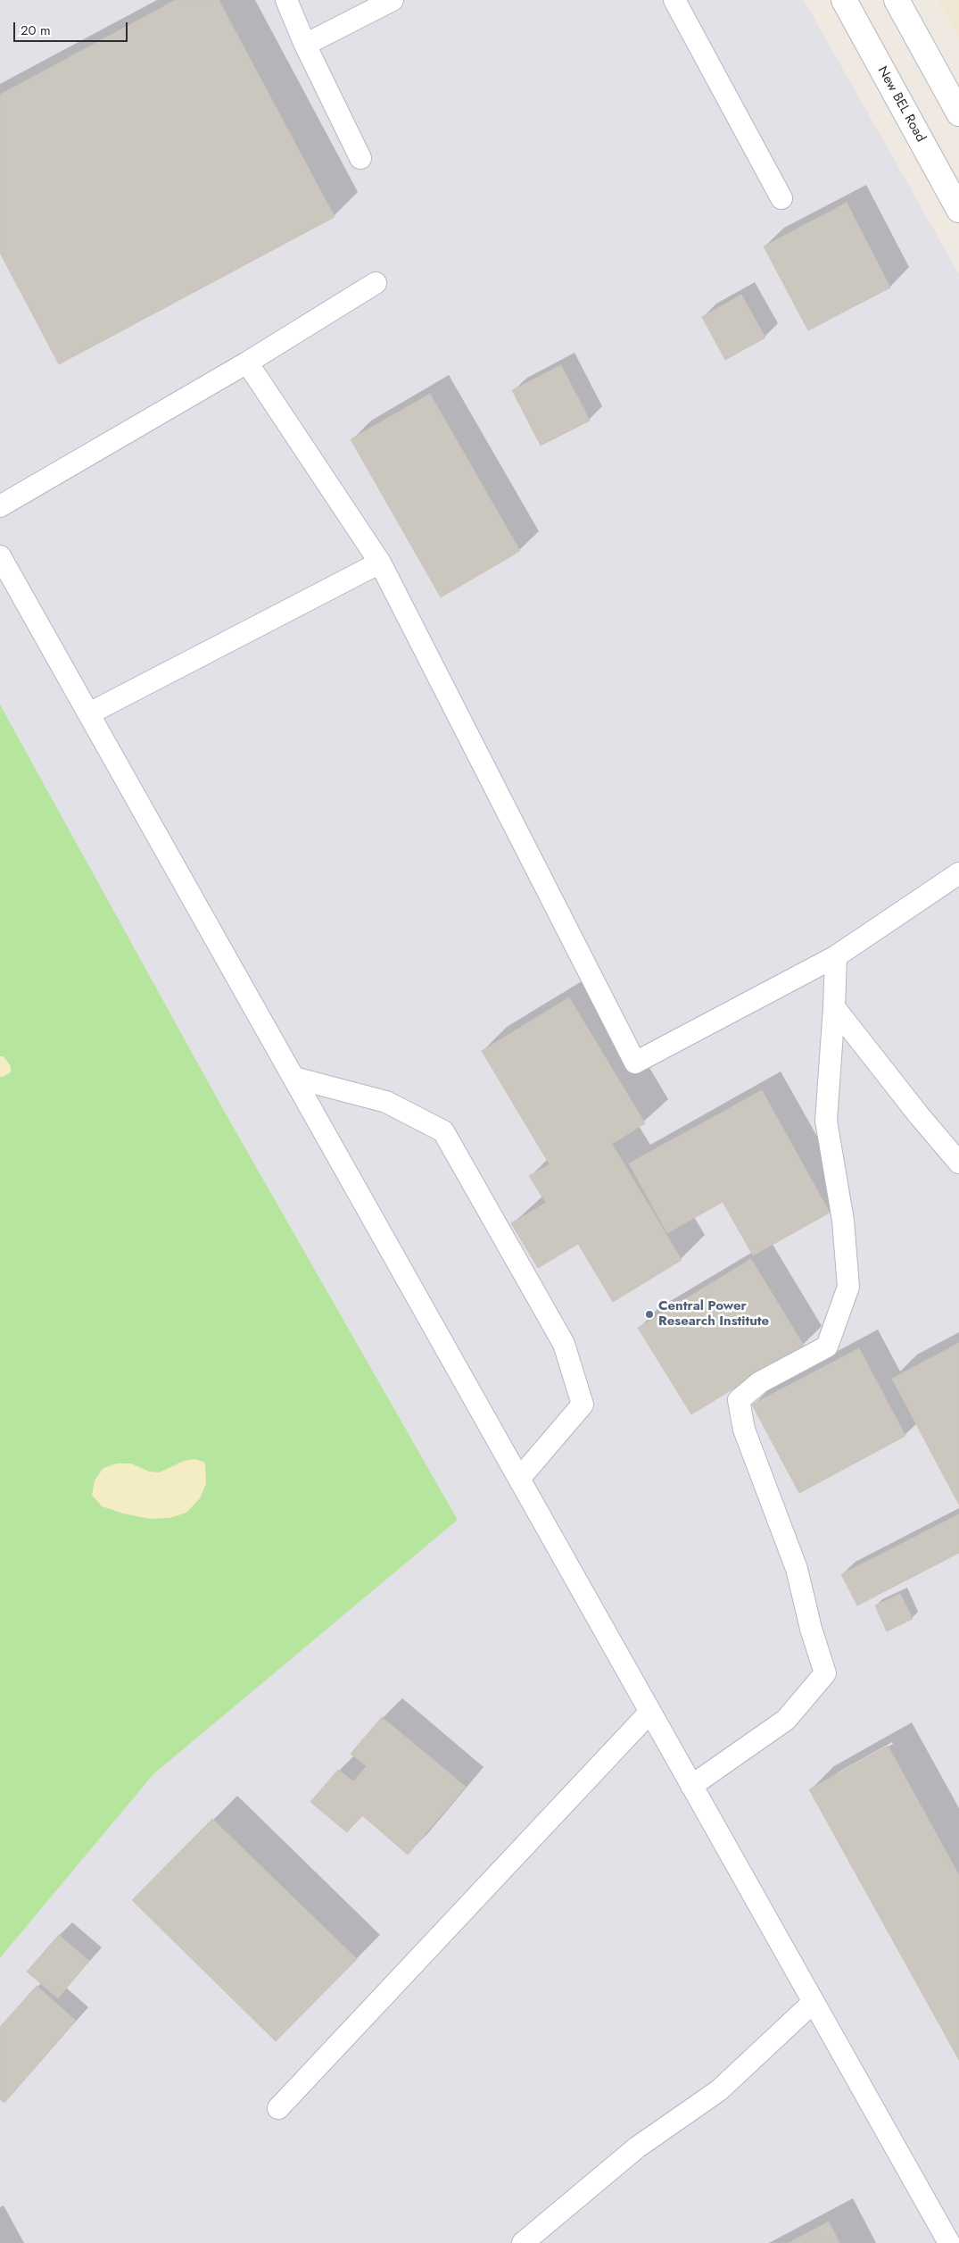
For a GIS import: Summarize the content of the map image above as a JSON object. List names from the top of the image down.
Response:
{
  "streets": {
    "main road": ["New BEL Road"]
  },
  "places": ["Central Power Research Institute"],
  "scale_bar": "20 m"
}
